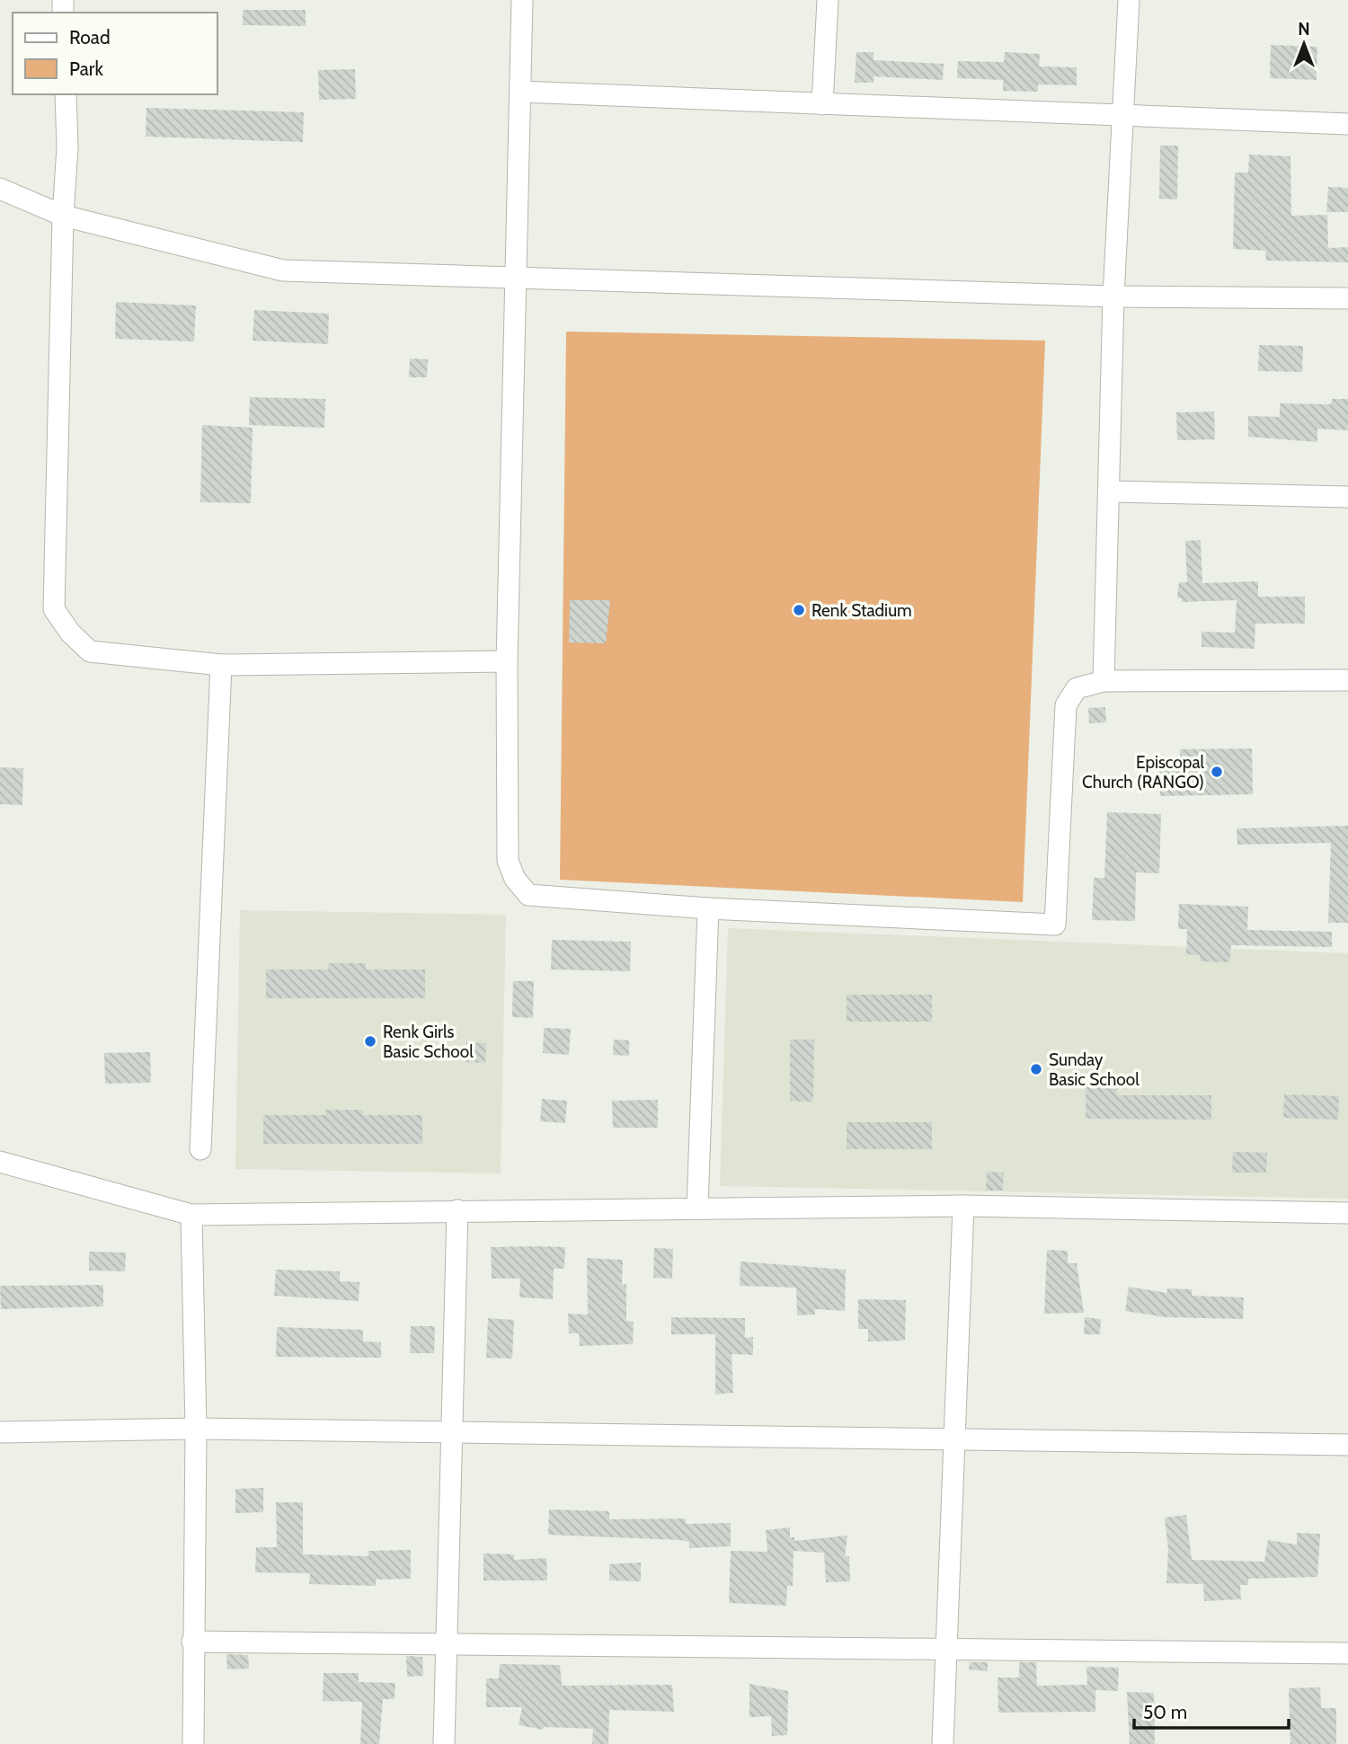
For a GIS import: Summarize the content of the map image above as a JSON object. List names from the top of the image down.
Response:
{
  "places": [
    "Renk Stadium",
    "Episcopal Church (RANGO)",
    "Renk Girls Basic School",
    "Sunday Basic School"
  ],
  "legend": ["Road", "Park"],
  "scale_bar": "50 m",
  "north": "top"
}
